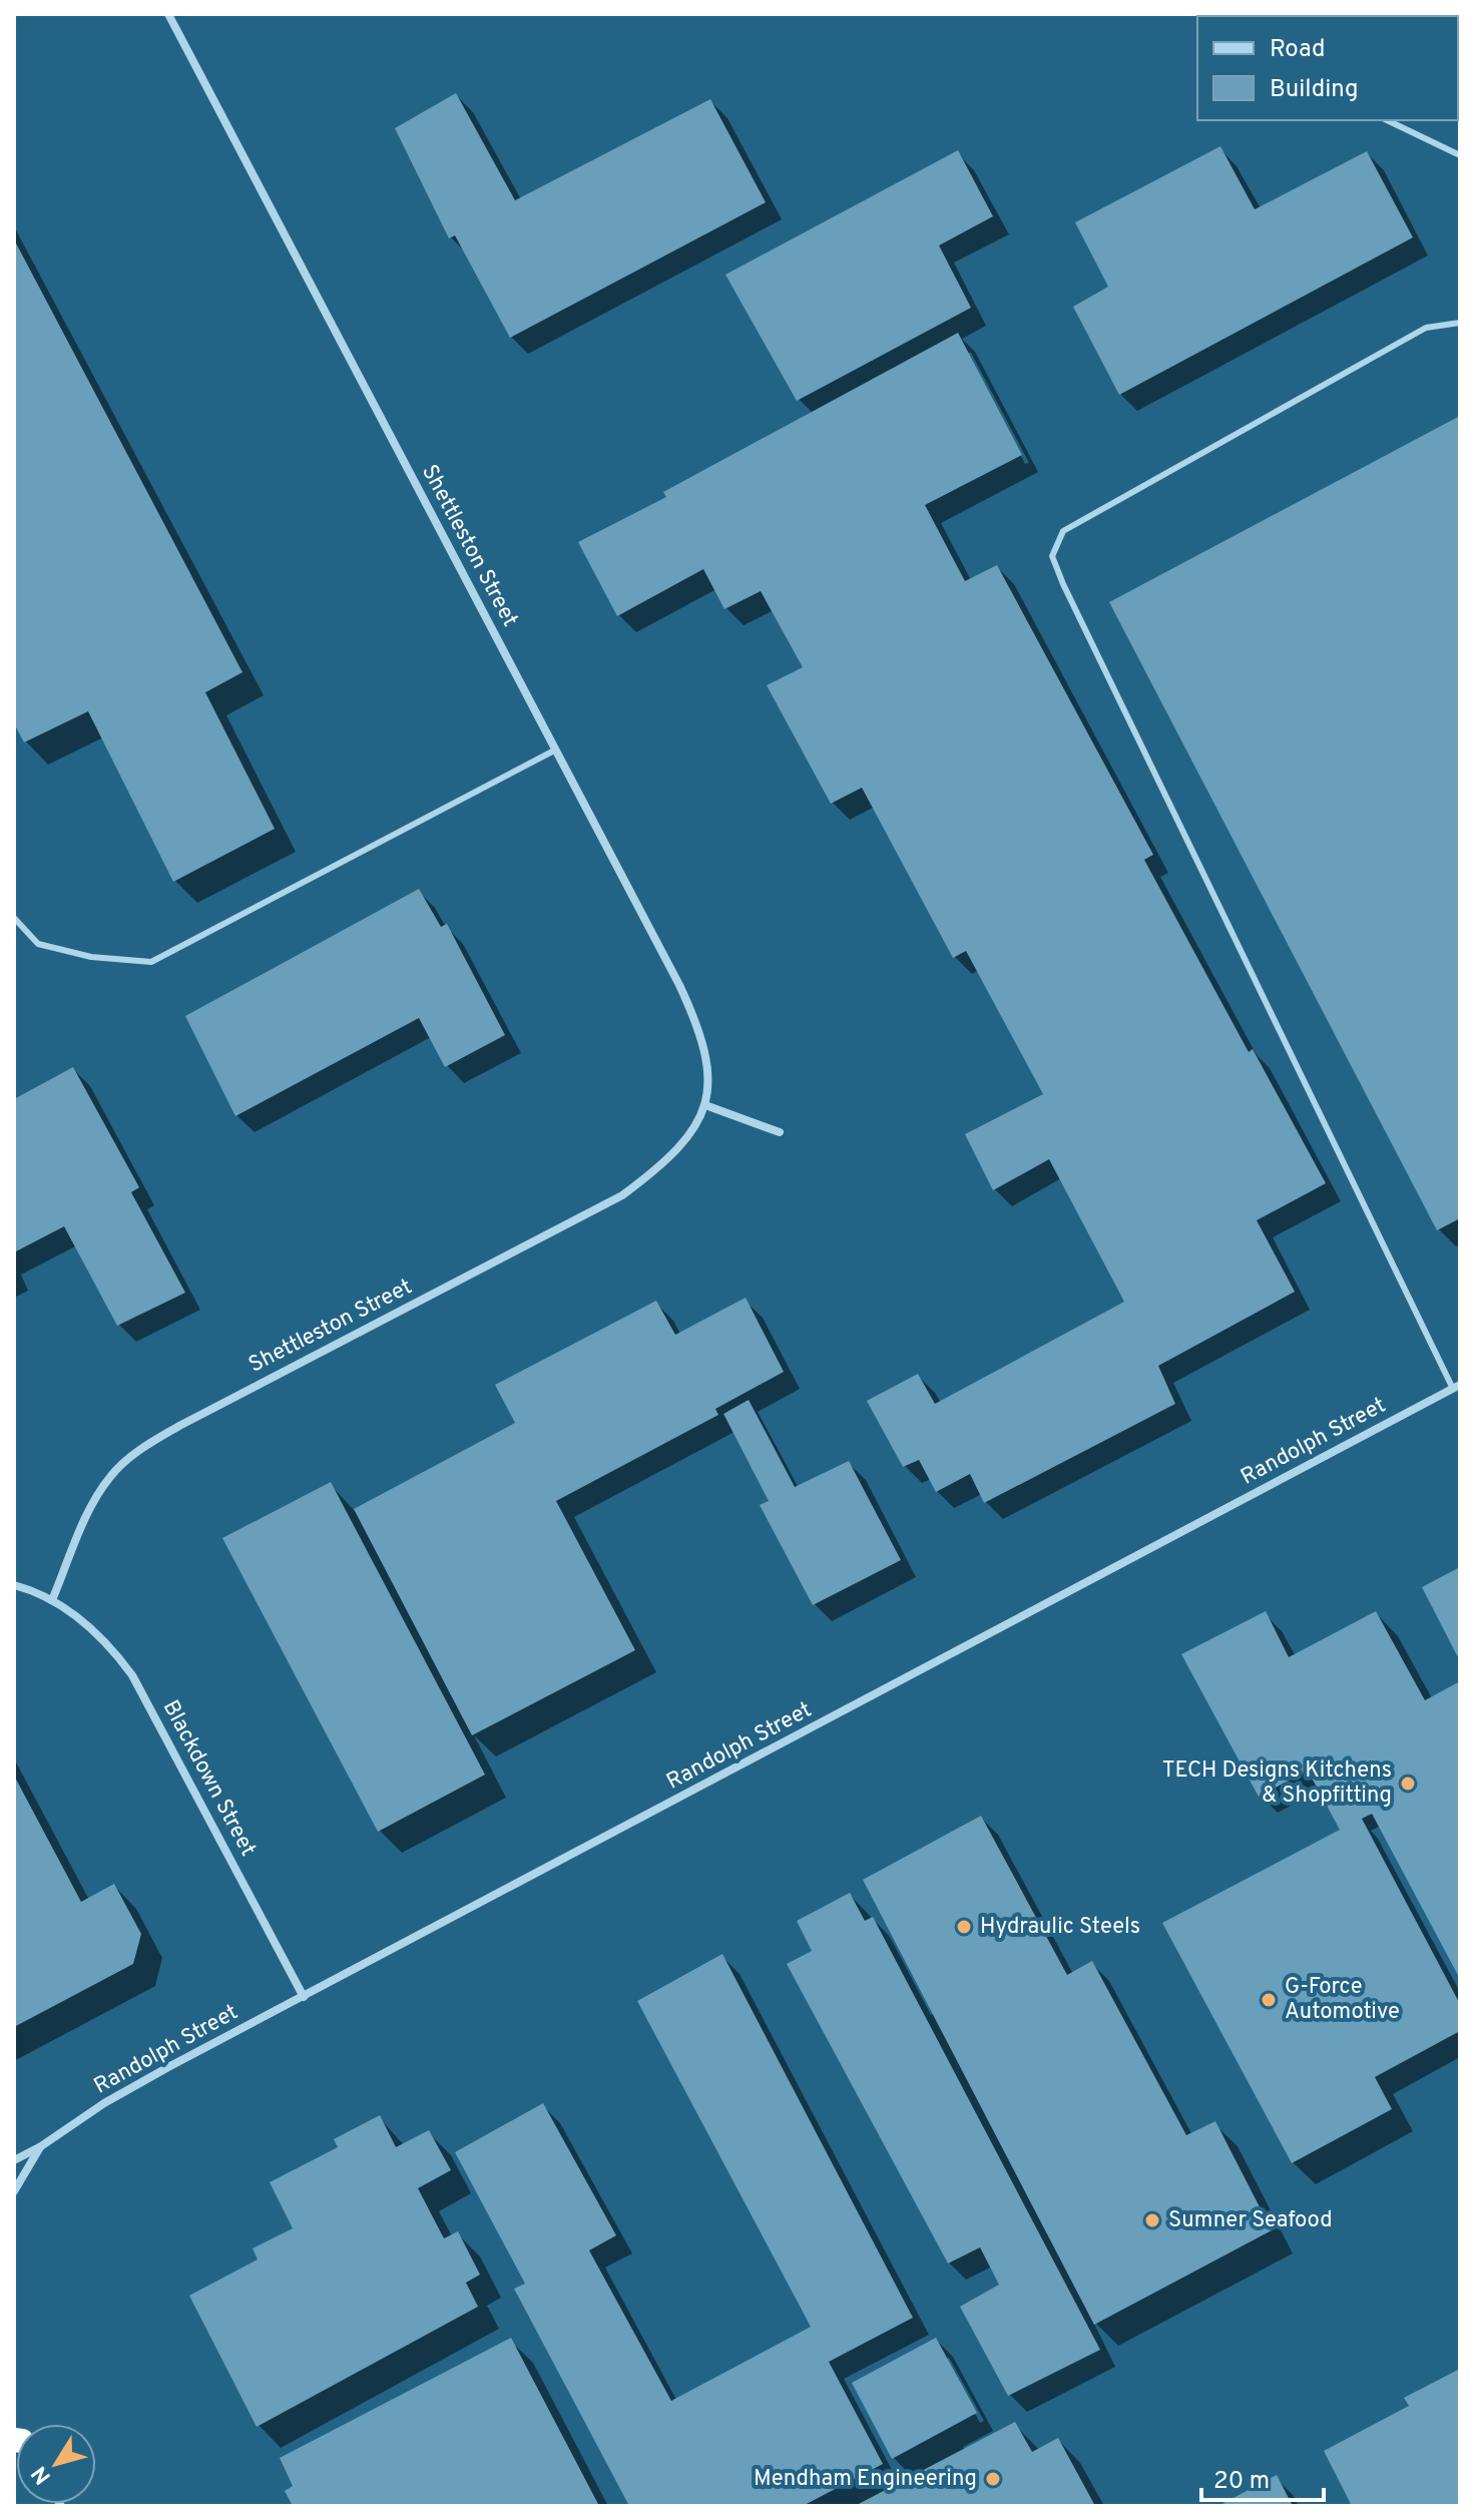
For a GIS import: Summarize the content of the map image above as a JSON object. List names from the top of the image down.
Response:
{
  "streets": {
    "street": ["Shettleston Street", "Randolph Street", "Blackdown Street"]
  },
  "crossings": [
    ["Shettleston Street", "Blackdown Street"],
    ["Randolph Street", "Blackdown Street"]
  ],
  "places": [
    "TECH Designs Kitchens & Shopfitting",
    "Hydraulic Steels",
    "G-Force Automotive",
    "Sumner Seafood",
    "Mendham Engineering"
  ],
  "legend": ["Road", "Building"],
  "scale_bar": "20 m",
  "north": "bottom left"
}
